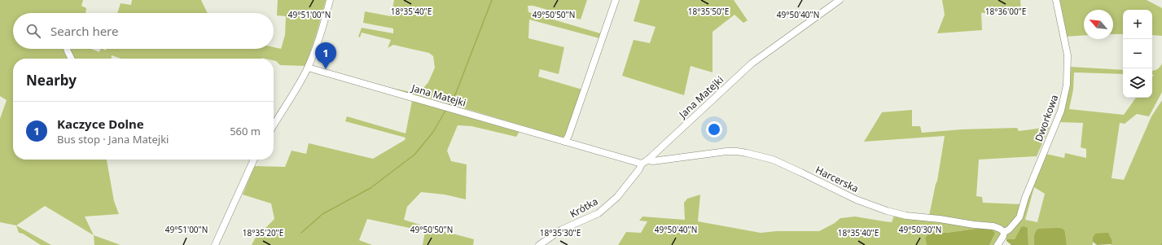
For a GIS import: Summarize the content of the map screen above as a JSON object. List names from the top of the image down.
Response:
{
  "streets": {
    "street": [
      "Jana Matejki",
      "Dworkowa",
      "Harcerska",
      "Krótka"
    ]
  },
  "crossings": [
    ["Jana Matejki", "Harcerska"],
    ["Jana Matejki", "Krótka"],
    ["Dworkowa", "Harcerska"],
    ["Harcerska", "Krótka"]
  ],
  "north": "top left",
  "page": {
    "map_buttons": ["+", "−"],
    "search": "Search here",
    "pins": "1",
    "heading": "Nearby",
    "list": [
      {
        "mark": "1",
        "name": "Kaczyce Dolne",
        "note": "Bus stop · Jana Matejki",
        "value": "560 m"
      }
    ]
  },
  "coordinates": [
    "18°36'00\"E",
    "18°35'40\"E",
    "18°35'50\"E",
    "49°51'00\"N",
    "49°50'50\"N",
    "49°50'40\"N",
    "49°50'30\"N",
    "18°35'20\"E",
    "18°35'30\"E"
  ]
}
